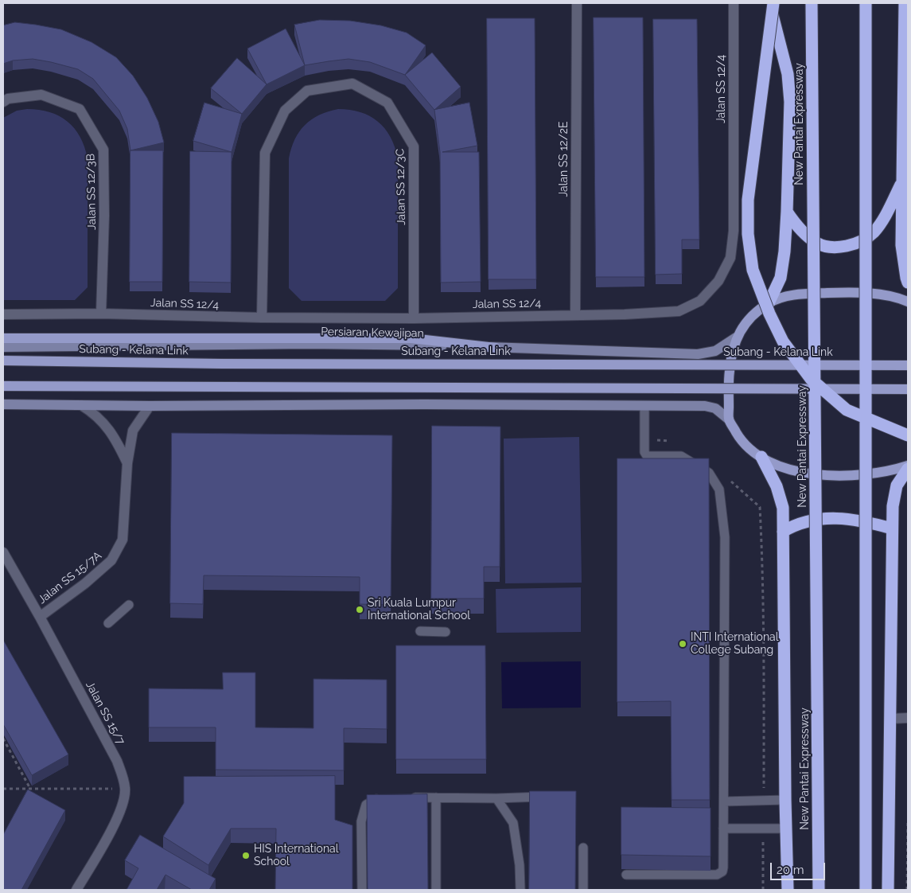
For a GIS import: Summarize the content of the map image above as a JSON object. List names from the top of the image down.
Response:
{
  "streets": {
    "highway": ["New Pantai Expressway"],
    "main road": ["Persiaran Kewajipan", "Subang - Kelana Link"],
    "street": [
      "Jalan SS 12/4",
      "Jalan SS 12/2E",
      "Jalan SS 12/3C",
      "Jalan SS 12/3B",
      "Jalan SS 15/7A",
      "Jalan SS 15/7"
    ]
  },
  "crossings": [
    ["Jalan SS 12/4", "Jalan SS 12/2E"],
    ["Jalan SS 12/4", "Jalan SS 12/3C"],
    ["Jalan SS 12/4", "Jalan SS 12/3B"],
    ["Jalan SS 15/7A", "Jalan SS 15/7"]
  ],
  "places": ["Sri Kuala Lumpur International School", "INTI International College Subang", "HIS International School"],
  "scale_bar": "20 m"
}
